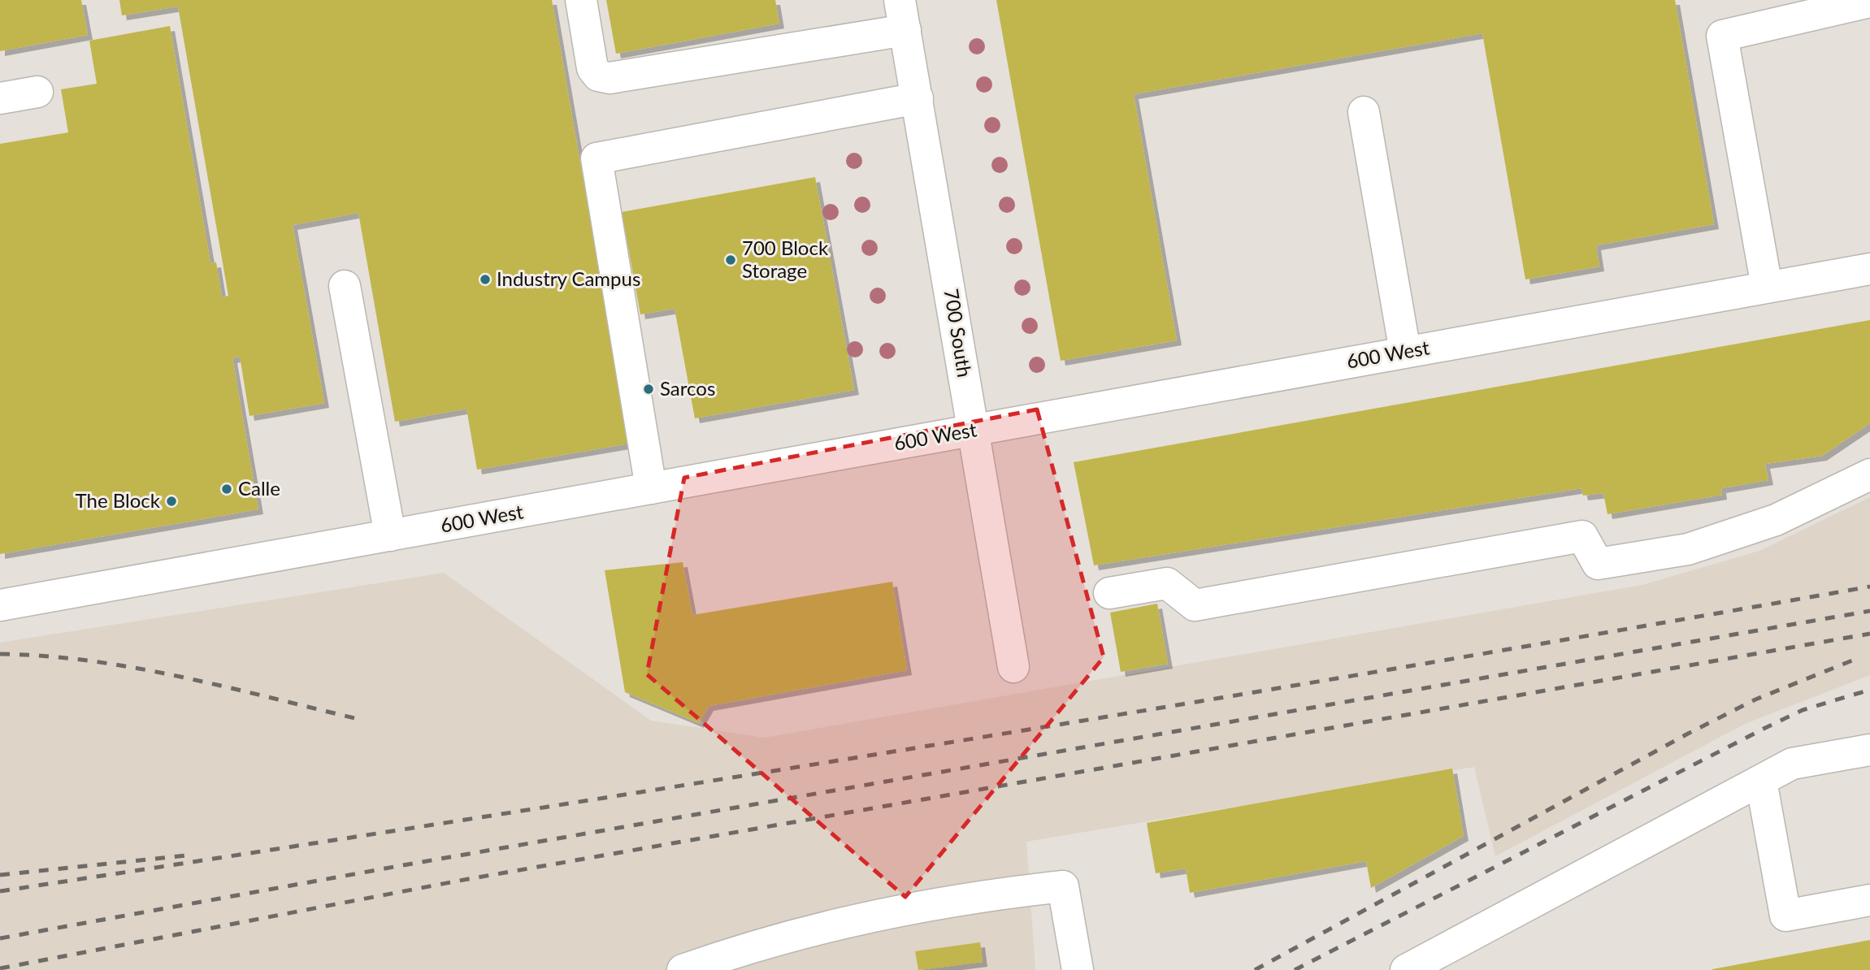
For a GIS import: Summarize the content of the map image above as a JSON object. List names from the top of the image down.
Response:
{
  "streets": {
    "street": ["700 South", "600 West"]
  },
  "crossings": [
    ["700 South", "600 West"]
  ],
  "places": [
    "700 Block Storage",
    "Industry Campus",
    "Sarcos",
    "Calle",
    "The Block"
  ]
}
